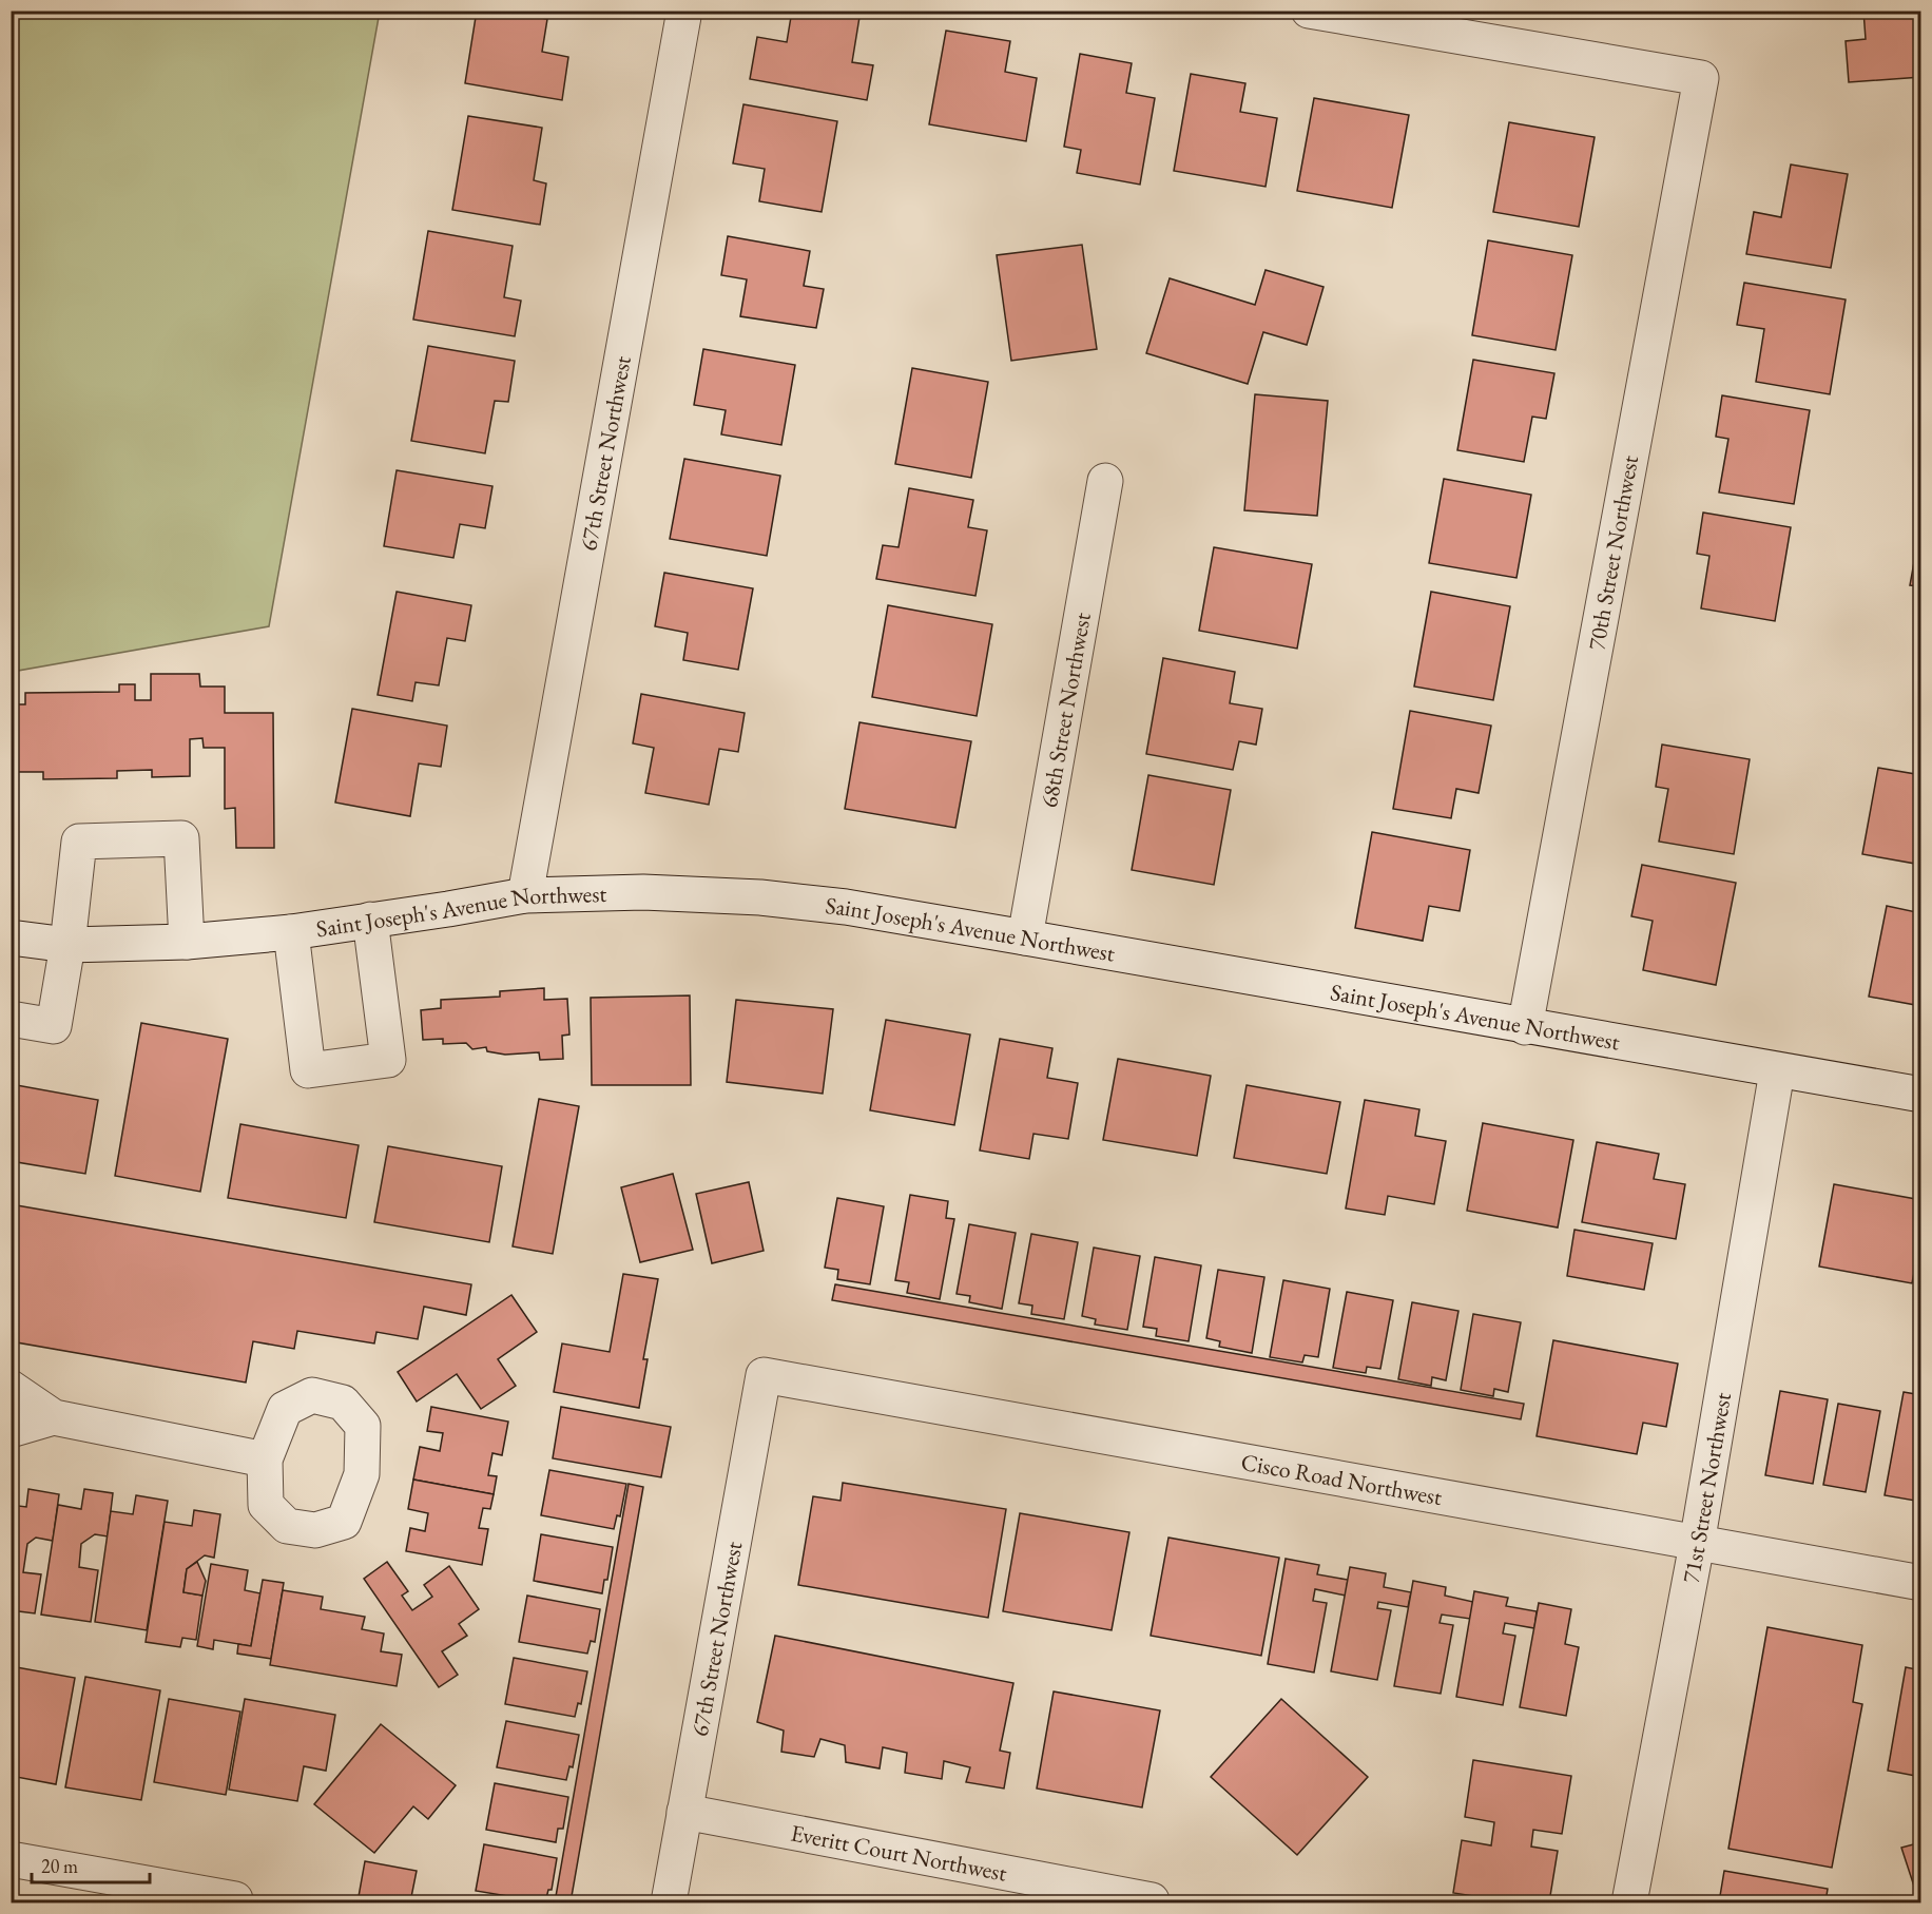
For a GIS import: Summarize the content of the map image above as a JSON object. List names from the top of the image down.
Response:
{
  "streets": {
    "street": [
      "67th Street Northwest",
      "70th Street Northwest",
      "68th Street Northwest",
      "Saint Joseph's Avenue Northwest",
      "Cisco Road Northwest",
      "71st Street Northwest",
      "Everitt Court Northwest"
    ]
  },
  "crossings": [
    ["67th Street Northwest", "Saint Joseph's Avenue Northwest"],
    ["67th Street Northwest", "Cisco Road Northwest"],
    ["67th Street Northwest", "Everitt Court Northwest"],
    ["70th Street Northwest", "Saint Joseph's Avenue Northwest"],
    ["68th Street Northwest", "Saint Joseph's Avenue Northwest"],
    ["Saint Joseph's Avenue Northwest", "71st Street Northwest"],
    ["Cisco Road Northwest", "71st Street Northwest"]
  ],
  "scale_bar": "20 m"
}
